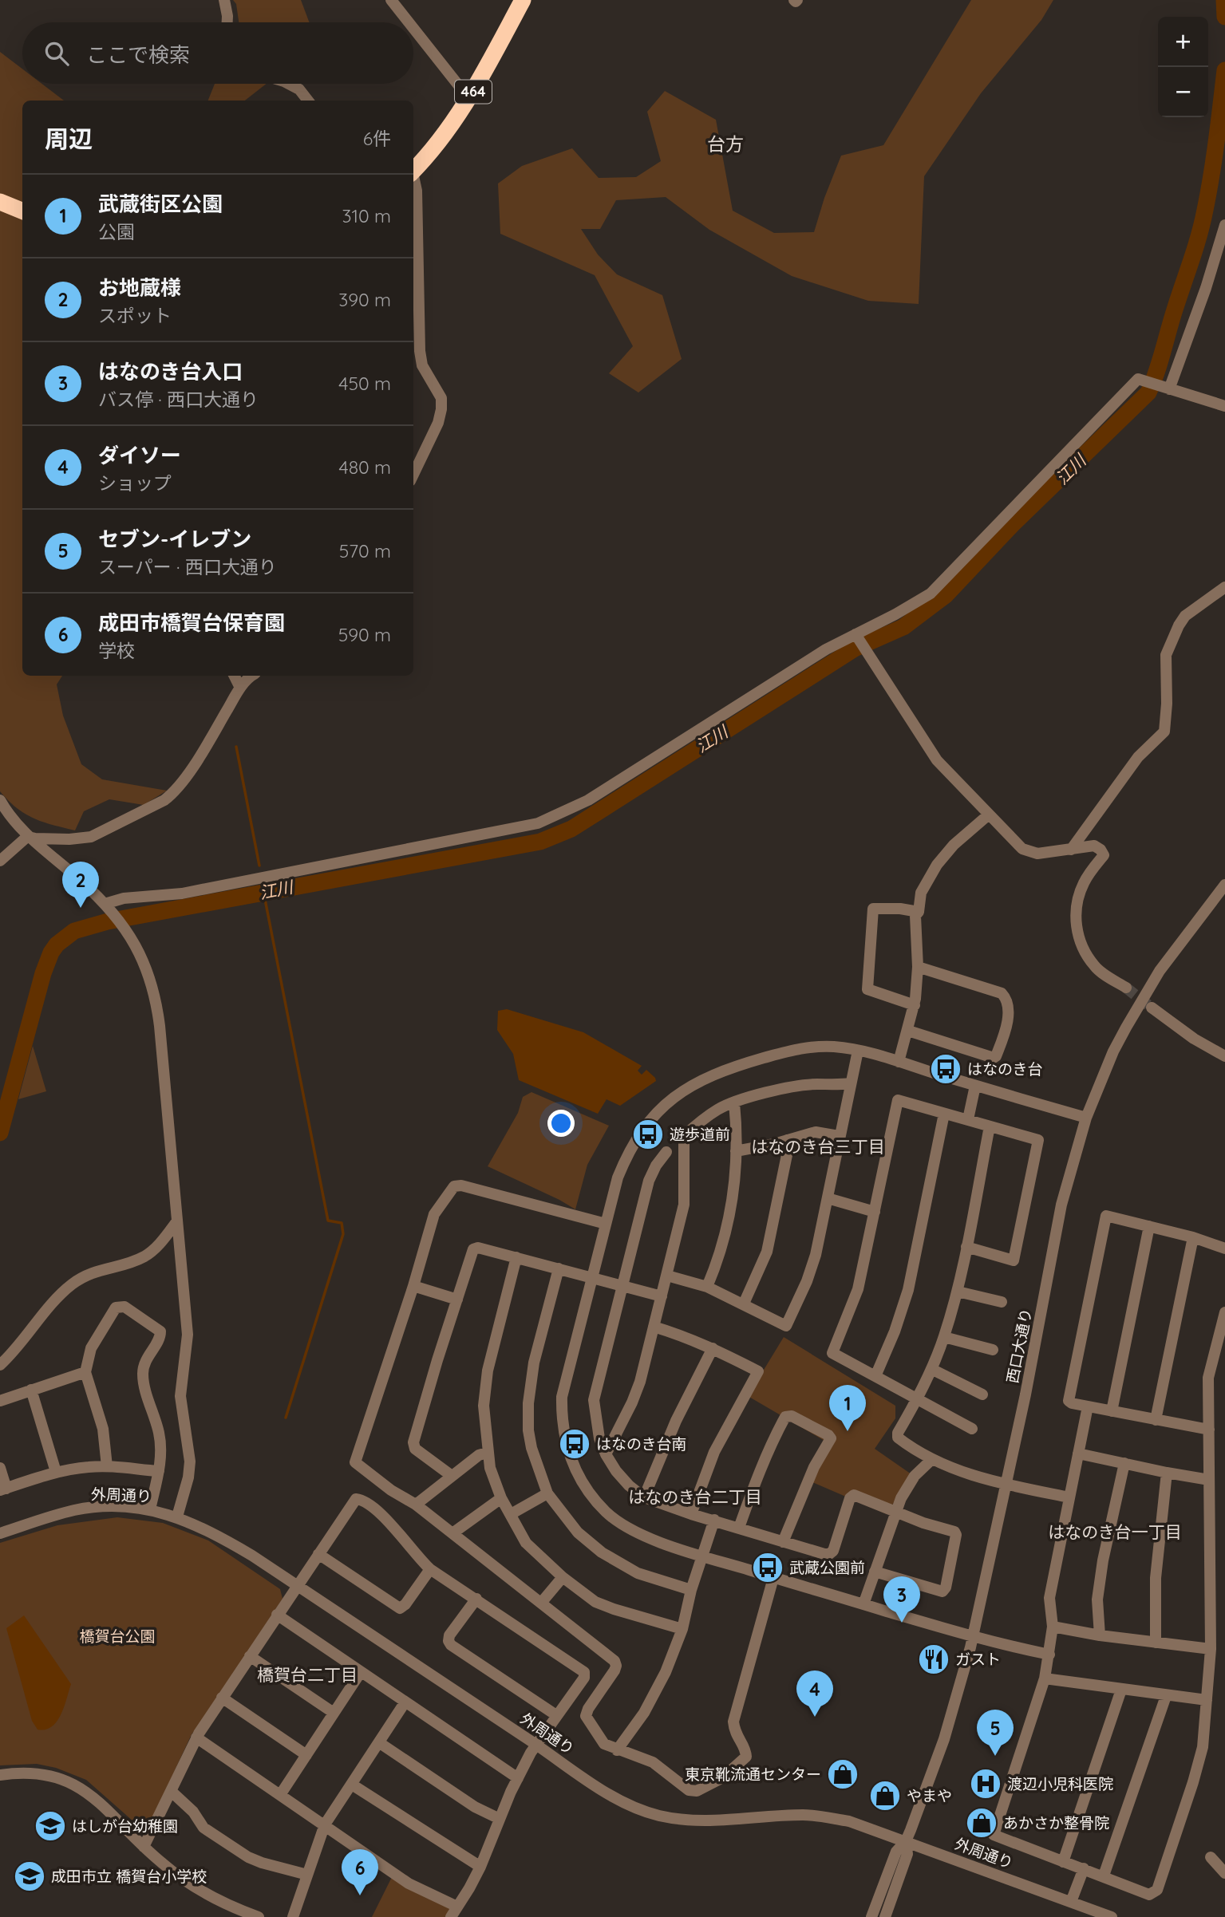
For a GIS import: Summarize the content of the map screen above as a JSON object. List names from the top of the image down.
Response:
{
  "streets": {
    "highway": ["464"],
    "street": ["西口大通り", "外周通り"]
  },
  "crossings": [
    ["西口大通り", "外周通り"]
  ],
  "districts": [
    "台方",
    "はなのき台三丁目",
    "はなのき台二丁目",
    "はなのき台一丁目",
    "橋賀台二丁目"
  ],
  "water": ["江川"],
  "parks": ["橋賀台公園"],
  "places": {
    "bus stop": [
      "はなのき台",
      "遊歩道前",
      "はなのき台南",
      "武蔵公園前"
    ],
    "restaurant": ["ガスト"],
    "shop": ["東京靴流通センター", "やまや", "あかさか整骨院"],
    "hospital": ["渡辺小児科医院"],
    "school or university": ["はしが台幼稚園", "成田市立 橋賀台小学校"]
  },
  "page": {
    "map_buttons": ["+", "−"],
    "search": "ここで検索",
    "heading": ["周辺", "6件"],
    "list": [
      {
        "mark": "1",
        "name": "武蔵街区公園",
        "note": "公園",
        "value": "310 m"
      },
      {
        "mark": "2",
        "name": "お地蔵様",
        "note": "スポット",
        "value": "390 m"
      },
      {
        "mark": "3",
        "name": "はなのき台入口",
        "note": "バス停 · 西口大通り",
        "value": "450 m"
      },
      {
        "mark": "4",
        "name": "ダイソー",
        "note": "ショップ",
        "value": "480 m"
      },
      {
        "mark": "5",
        "name": "セブン-イレブン",
        "note": "スーパー · 西口大通り",
        "value": "570 m"
      },
      {
        "mark": "6",
        "name": "成田市橋賀台保育園",
        "note": "学校",
        "value": "590 m"
      }
    ],
    "pins": [
      "2",
      "1",
      "3",
      "4",
      "5",
      "6"
    ]
  }
}
